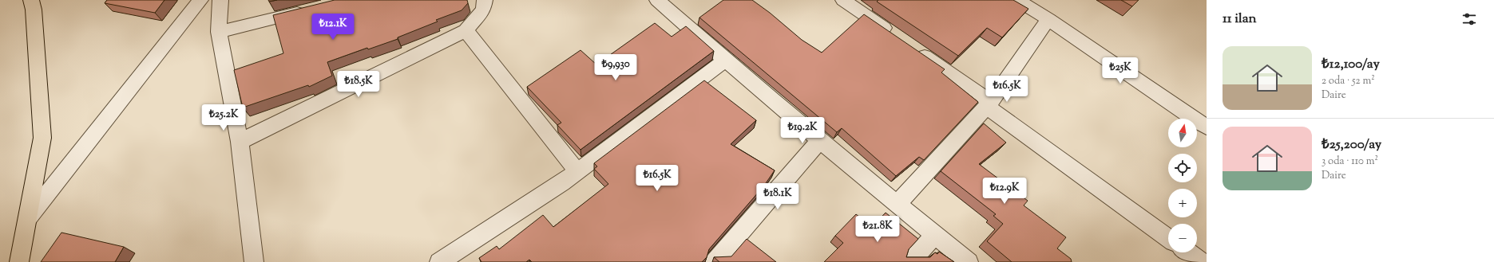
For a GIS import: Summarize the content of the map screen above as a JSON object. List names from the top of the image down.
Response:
{
  "north": "top",
  "page": {
    "heading": "11 ilan",
    "price": [
      "₺12.1K",
      "₺9,930",
      "₺25K",
      "₺18.5K",
      "₺16.5K",
      "₺25.2K",
      "₺19.2K",
      "₺16.5K",
      "₺12.9K",
      "₺18.1K",
      "₺21.8K"
    ],
    "list": [
      {
        "name": "₺12,100/ay",
        "note": "2 oda · 52 m² · Daire"
      },
      {
        "name": "₺25,200/ay",
        "note": "3 oda · 110 m² · Daire"
      }
    ],
    "map_buttons": ["+", "−"]
  }
}
